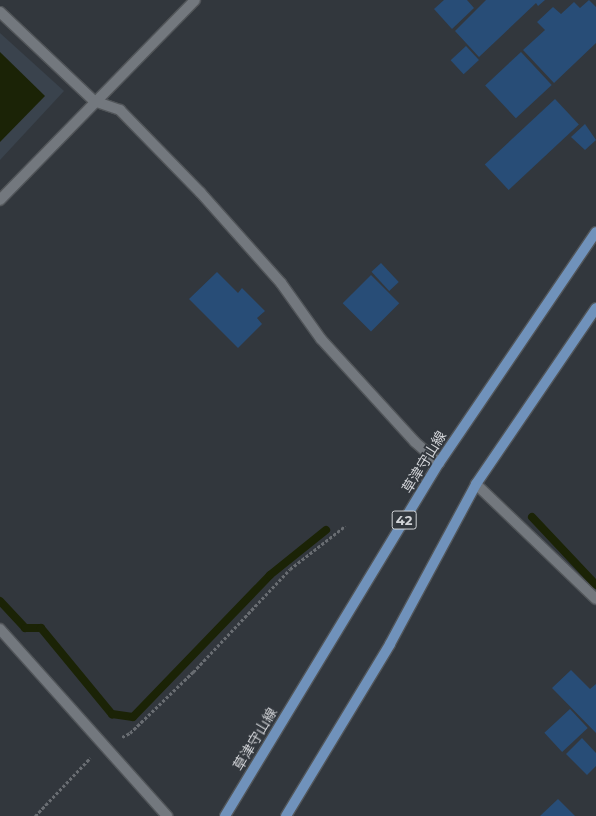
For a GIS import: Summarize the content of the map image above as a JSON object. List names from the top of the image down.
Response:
{
  "streets": {
    "main road": ["草津守山線", "42"]
  }
}
